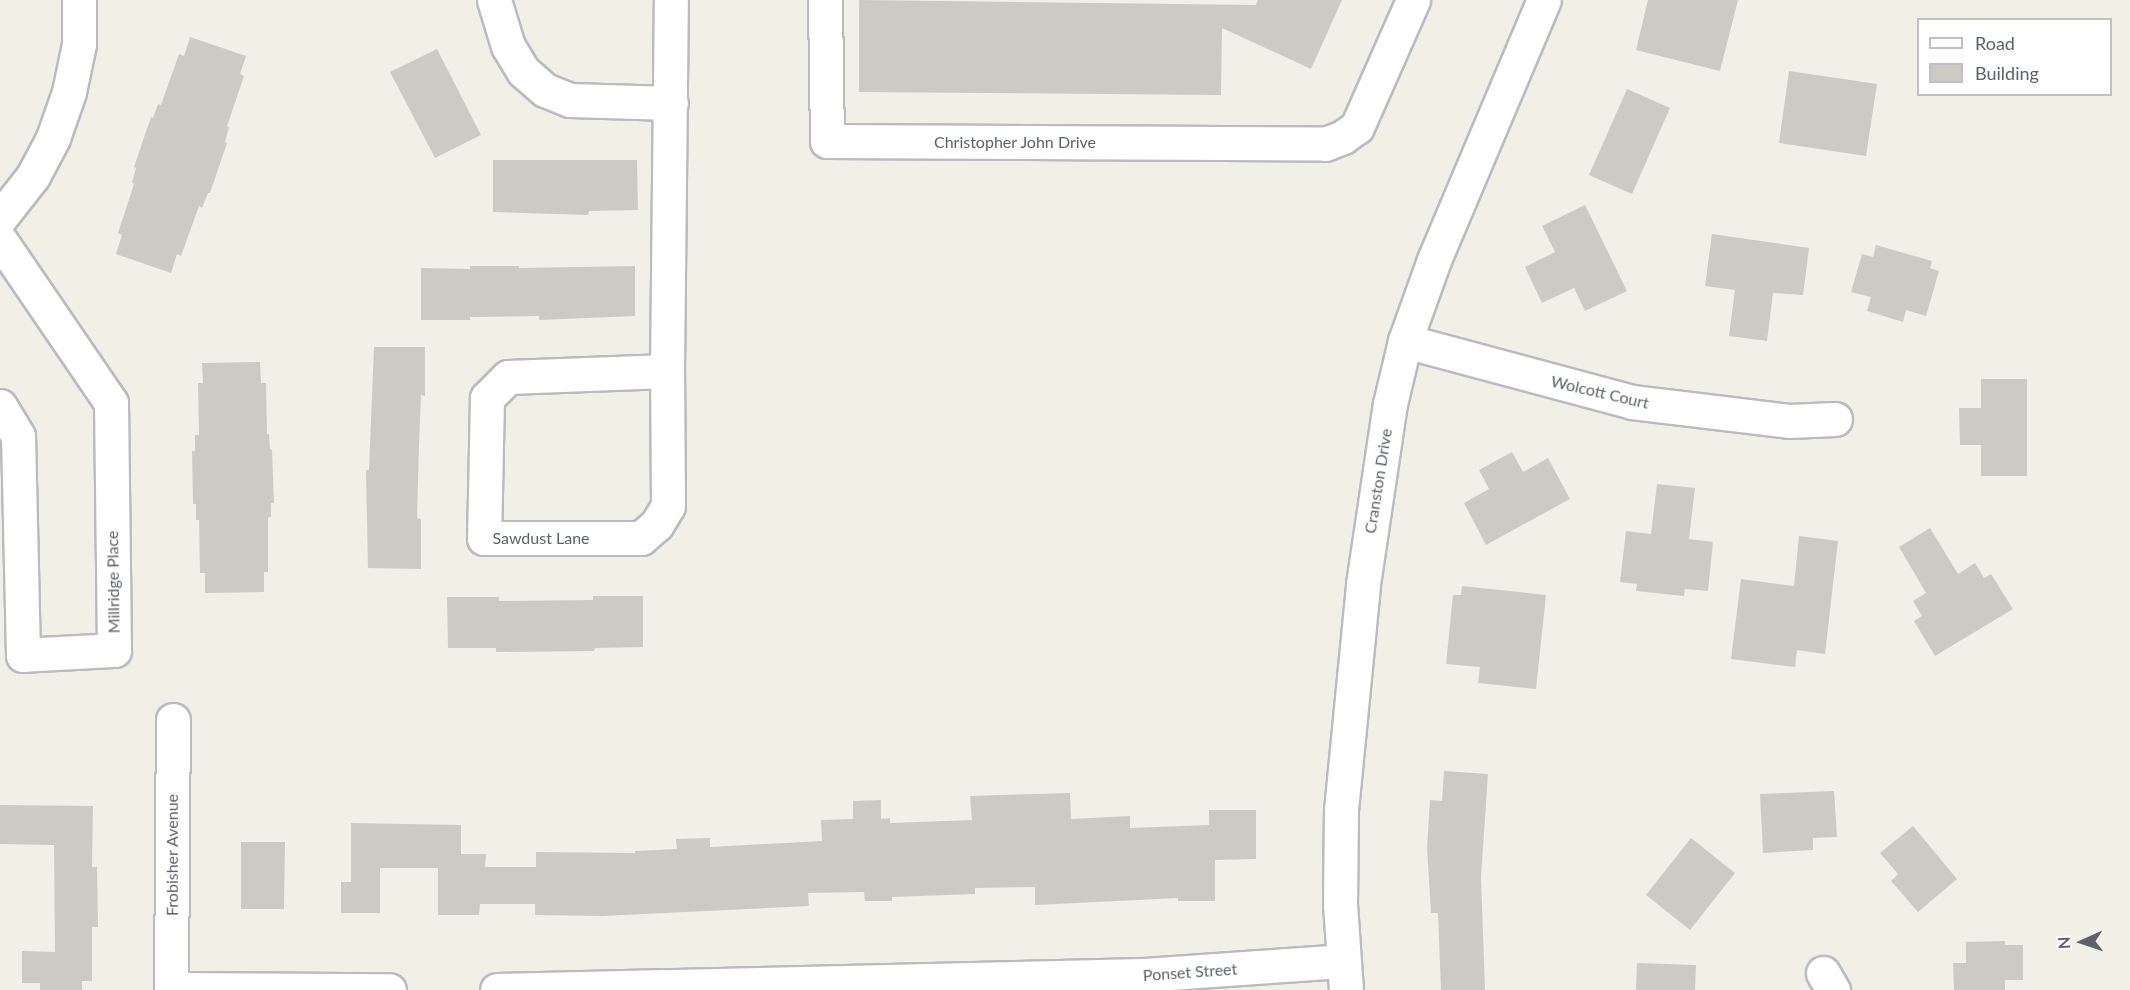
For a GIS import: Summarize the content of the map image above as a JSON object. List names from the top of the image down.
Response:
{
  "streets": {
    "street": [
      "Christopher John Drive",
      "Wolcott Court",
      "Cranston Drive",
      "Sawdust Lane",
      "Millridge Place",
      "Frobisher Avenue",
      "Ponset Street"
    ]
  },
  "crossings": [
    ["Wolcott Court", "Cranston Drive"],
    ["Cranston Drive", "Ponset Street"]
  ],
  "legend": ["Road", "Building"],
  "north": "left"
}
